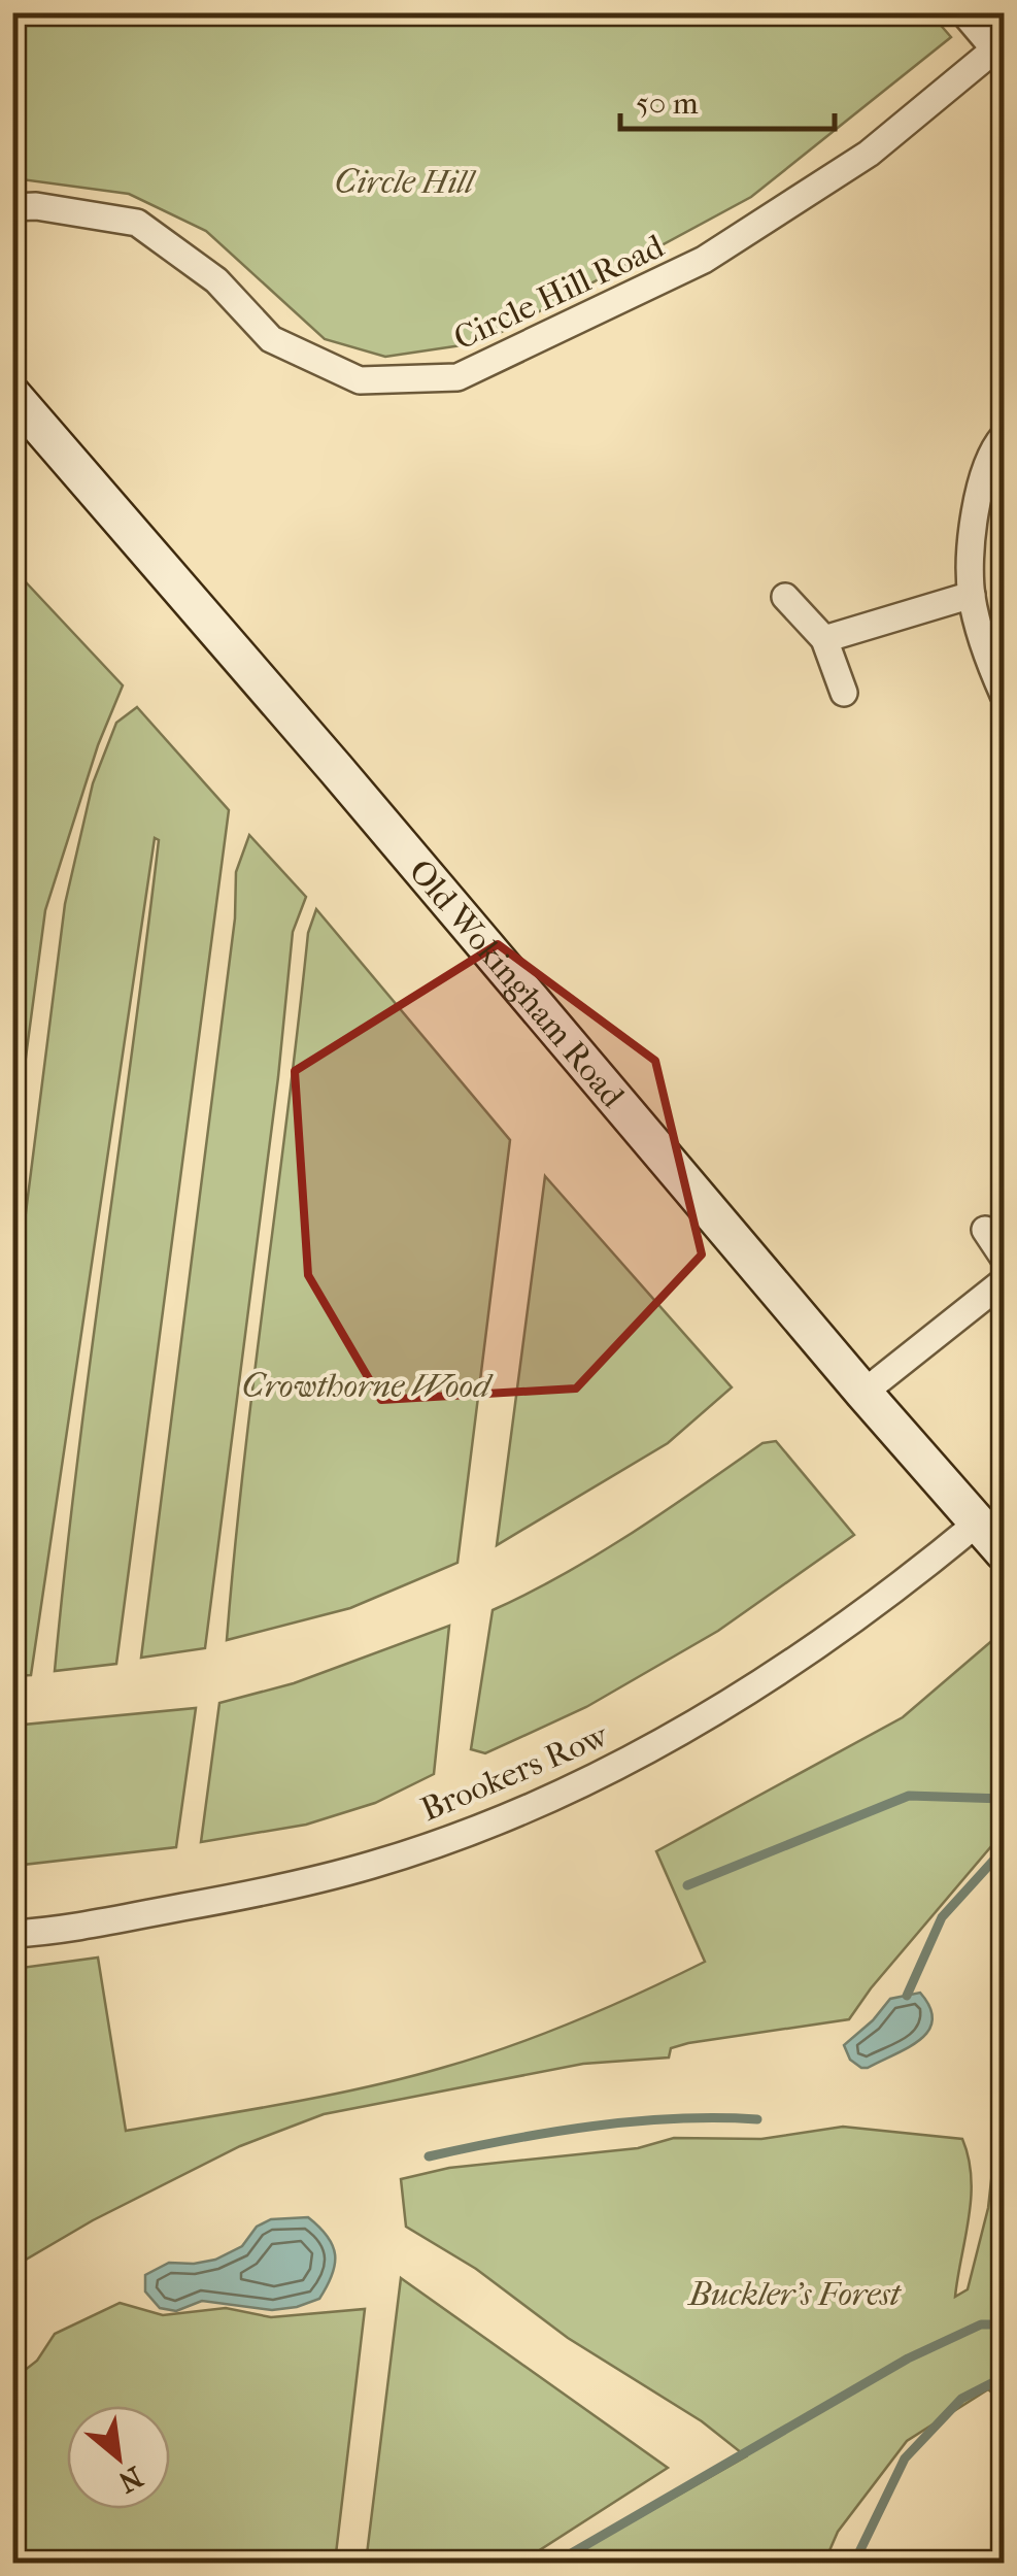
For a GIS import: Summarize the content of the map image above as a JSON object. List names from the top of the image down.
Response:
{
  "streets": {
    "street": ["Circle Hill Road", "Old Wokingham Road", "Brookers Row"]
  },
  "crossings": [
    ["Old Wokingham Road", "Brookers Row"]
  ],
  "parks": ["Circle Hill", "Crowthorne Wood", "Buckler's Forest"],
  "scale_bar": "50 m",
  "north": "bottom right"
}
